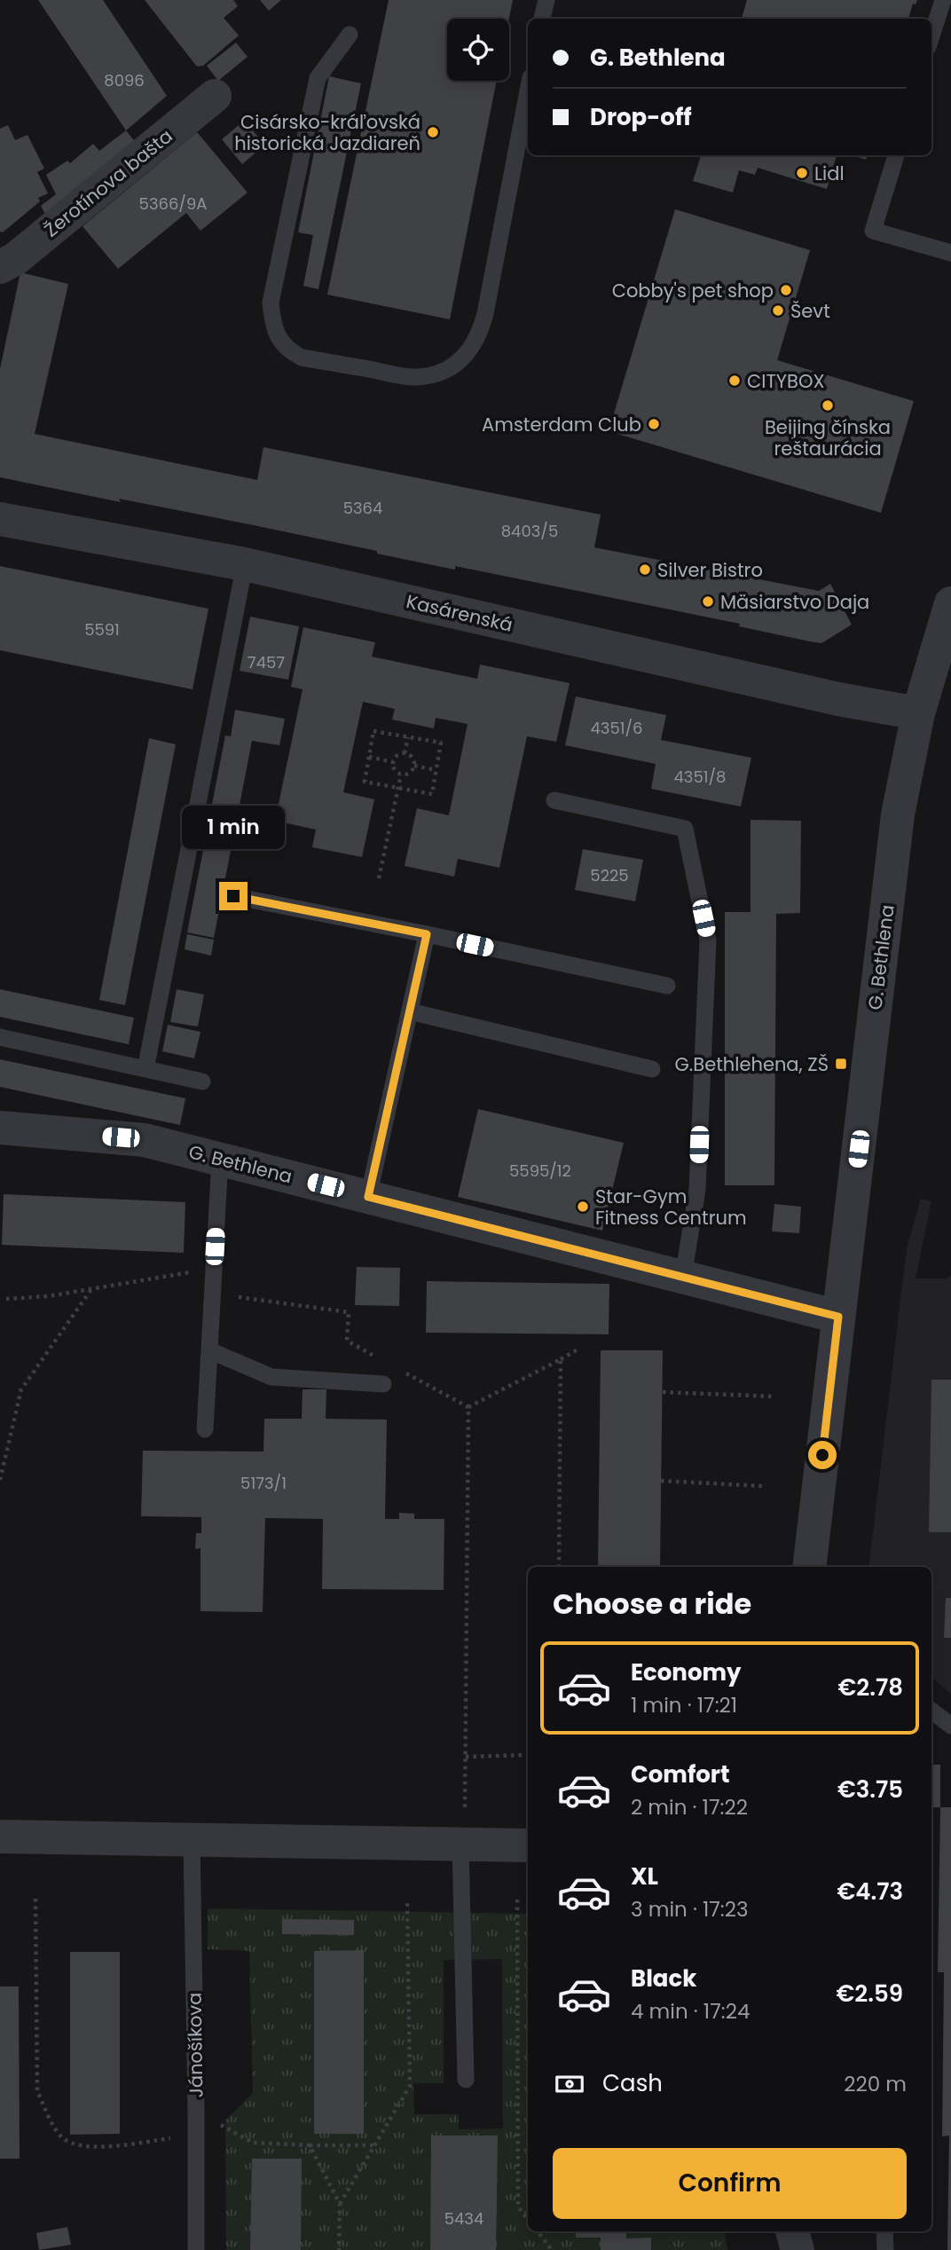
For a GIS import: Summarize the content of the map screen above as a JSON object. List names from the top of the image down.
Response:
{
  "streets": {
    "street": ["Žerotínova bašta", "Kasárenská", "G. Bethlena"],
    "lane": ["Jánošíkova"]
  },
  "crossings": [
    ["Kasárenská", "G. Bethlena"]
  ],
  "places": {
    "other": [
      "Cisársko-kráľovská historická Jazdiareň",
      "Lidl",
      "Cobby's pet shop",
      "Ševt",
      "CITYBOX",
      "Beijing čínska reštaurácia",
      "Amsterdam Club",
      "Silver Bistro",
      "Mäsiarstvo Daja",
      "Star-Gym Fitness Centrum"
    ],
    "transit": ["G.Bethlehena, ZŠ"]
  },
  "house_numbers": [
    "8096",
    "5366/9A",
    "5364",
    "8403/5",
    "5591",
    "7457",
    "4351/6",
    "4351/8",
    "5225",
    "5595/12",
    "5173/1",
    "5434"
  ],
  "page": {
    "banner": ["G. Bethlena", "Drop-off"],
    "bubble": "1 min",
    "heading": "Choose a ride",
    "list": [
      {
        "name": "Economy",
        "note": "1 min · 17:21",
        "value": "€2.78"
      },
      {
        "name": "Comfort",
        "note": "2 min · 17:22",
        "value": "€3.75"
      },
      {
        "name": "XL",
        "note": "3 min · 17:23",
        "value": "€4.73"
      },
      {
        "name": "Black",
        "note": "4 min · 17:24",
        "value": "€2.59"
      }
    ],
    "pay": ["Cash", "220 m"],
    "buttons": "Confirm"
  }
}
